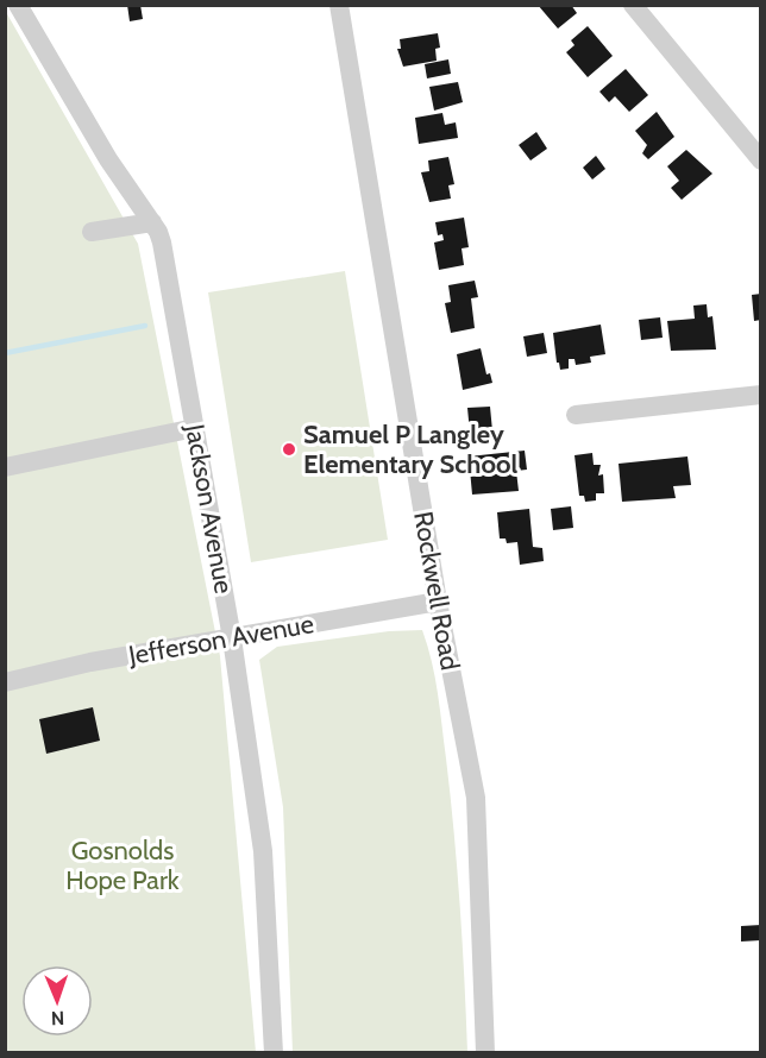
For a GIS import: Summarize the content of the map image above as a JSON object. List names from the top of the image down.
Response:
{
  "streets": {
    "street": ["Jackson Avenue", "Rockwell Road", "Jefferson Avenue"]
  },
  "crossings": [
    ["Jackson Avenue", "Jefferson Avenue"],
    ["Rockwell Road", "Jefferson Avenue"]
  ],
  "parks": ["Gosnolds Hope Park"],
  "places": ["Samuel P Langley Elementary School"],
  "north": "bottom"
}
